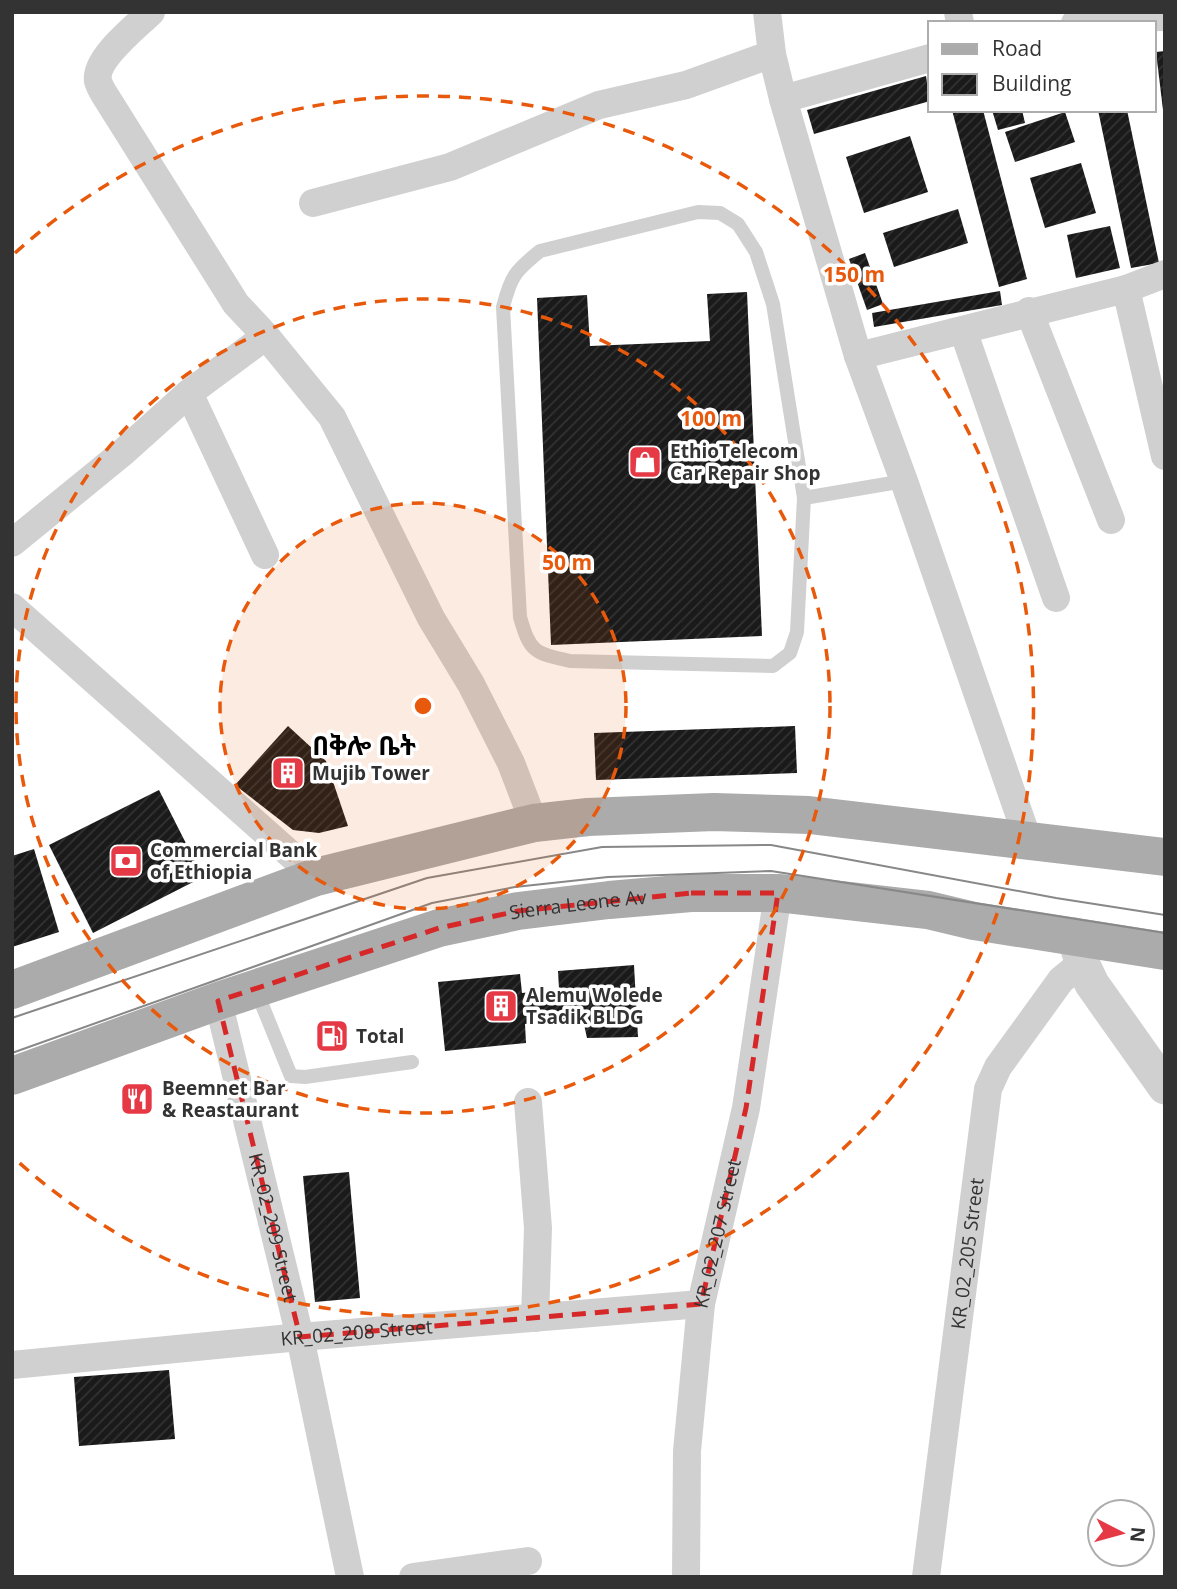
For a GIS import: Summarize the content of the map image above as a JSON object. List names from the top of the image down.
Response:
{
  "streets": {
    "main road": ["Sierra Leone Av"],
    "street": [
      "KR_02_209 Street",
      "KR_02_207 Street",
      "KR_02_205 Street",
      "KR_02_208 Street"
    ]
  },
  "crossings": [
    ["Sierra Leone Av", "KR_02_209 Street"],
    ["Sierra Leone Av", "KR_02_207 Street"],
    ["Sierra Leone Av", "KR_02_205 Street"],
    ["KR_02_209 Street", "KR_02_208 Street"],
    ["KR_02_207 Street", "KR_02_208 Street"]
  ],
  "districts": ["በቅሎ ቤት"],
  "places": {
    "shop": ["EthioTelecom Car Repair Shop"],
    "building": ["Mujib Tower", "Alemu Wolede Tsadik BLDG"],
    "bank": ["Commercial Bank of Ethiopia"],
    "fuel station": ["Total"],
    "restaurant": ["Beemnet Bar & Reastaurant"]
  },
  "legend": ["Road", "Building"],
  "north": "right",
  "rings": ["150 m", "100 m", "50 m"]
}
